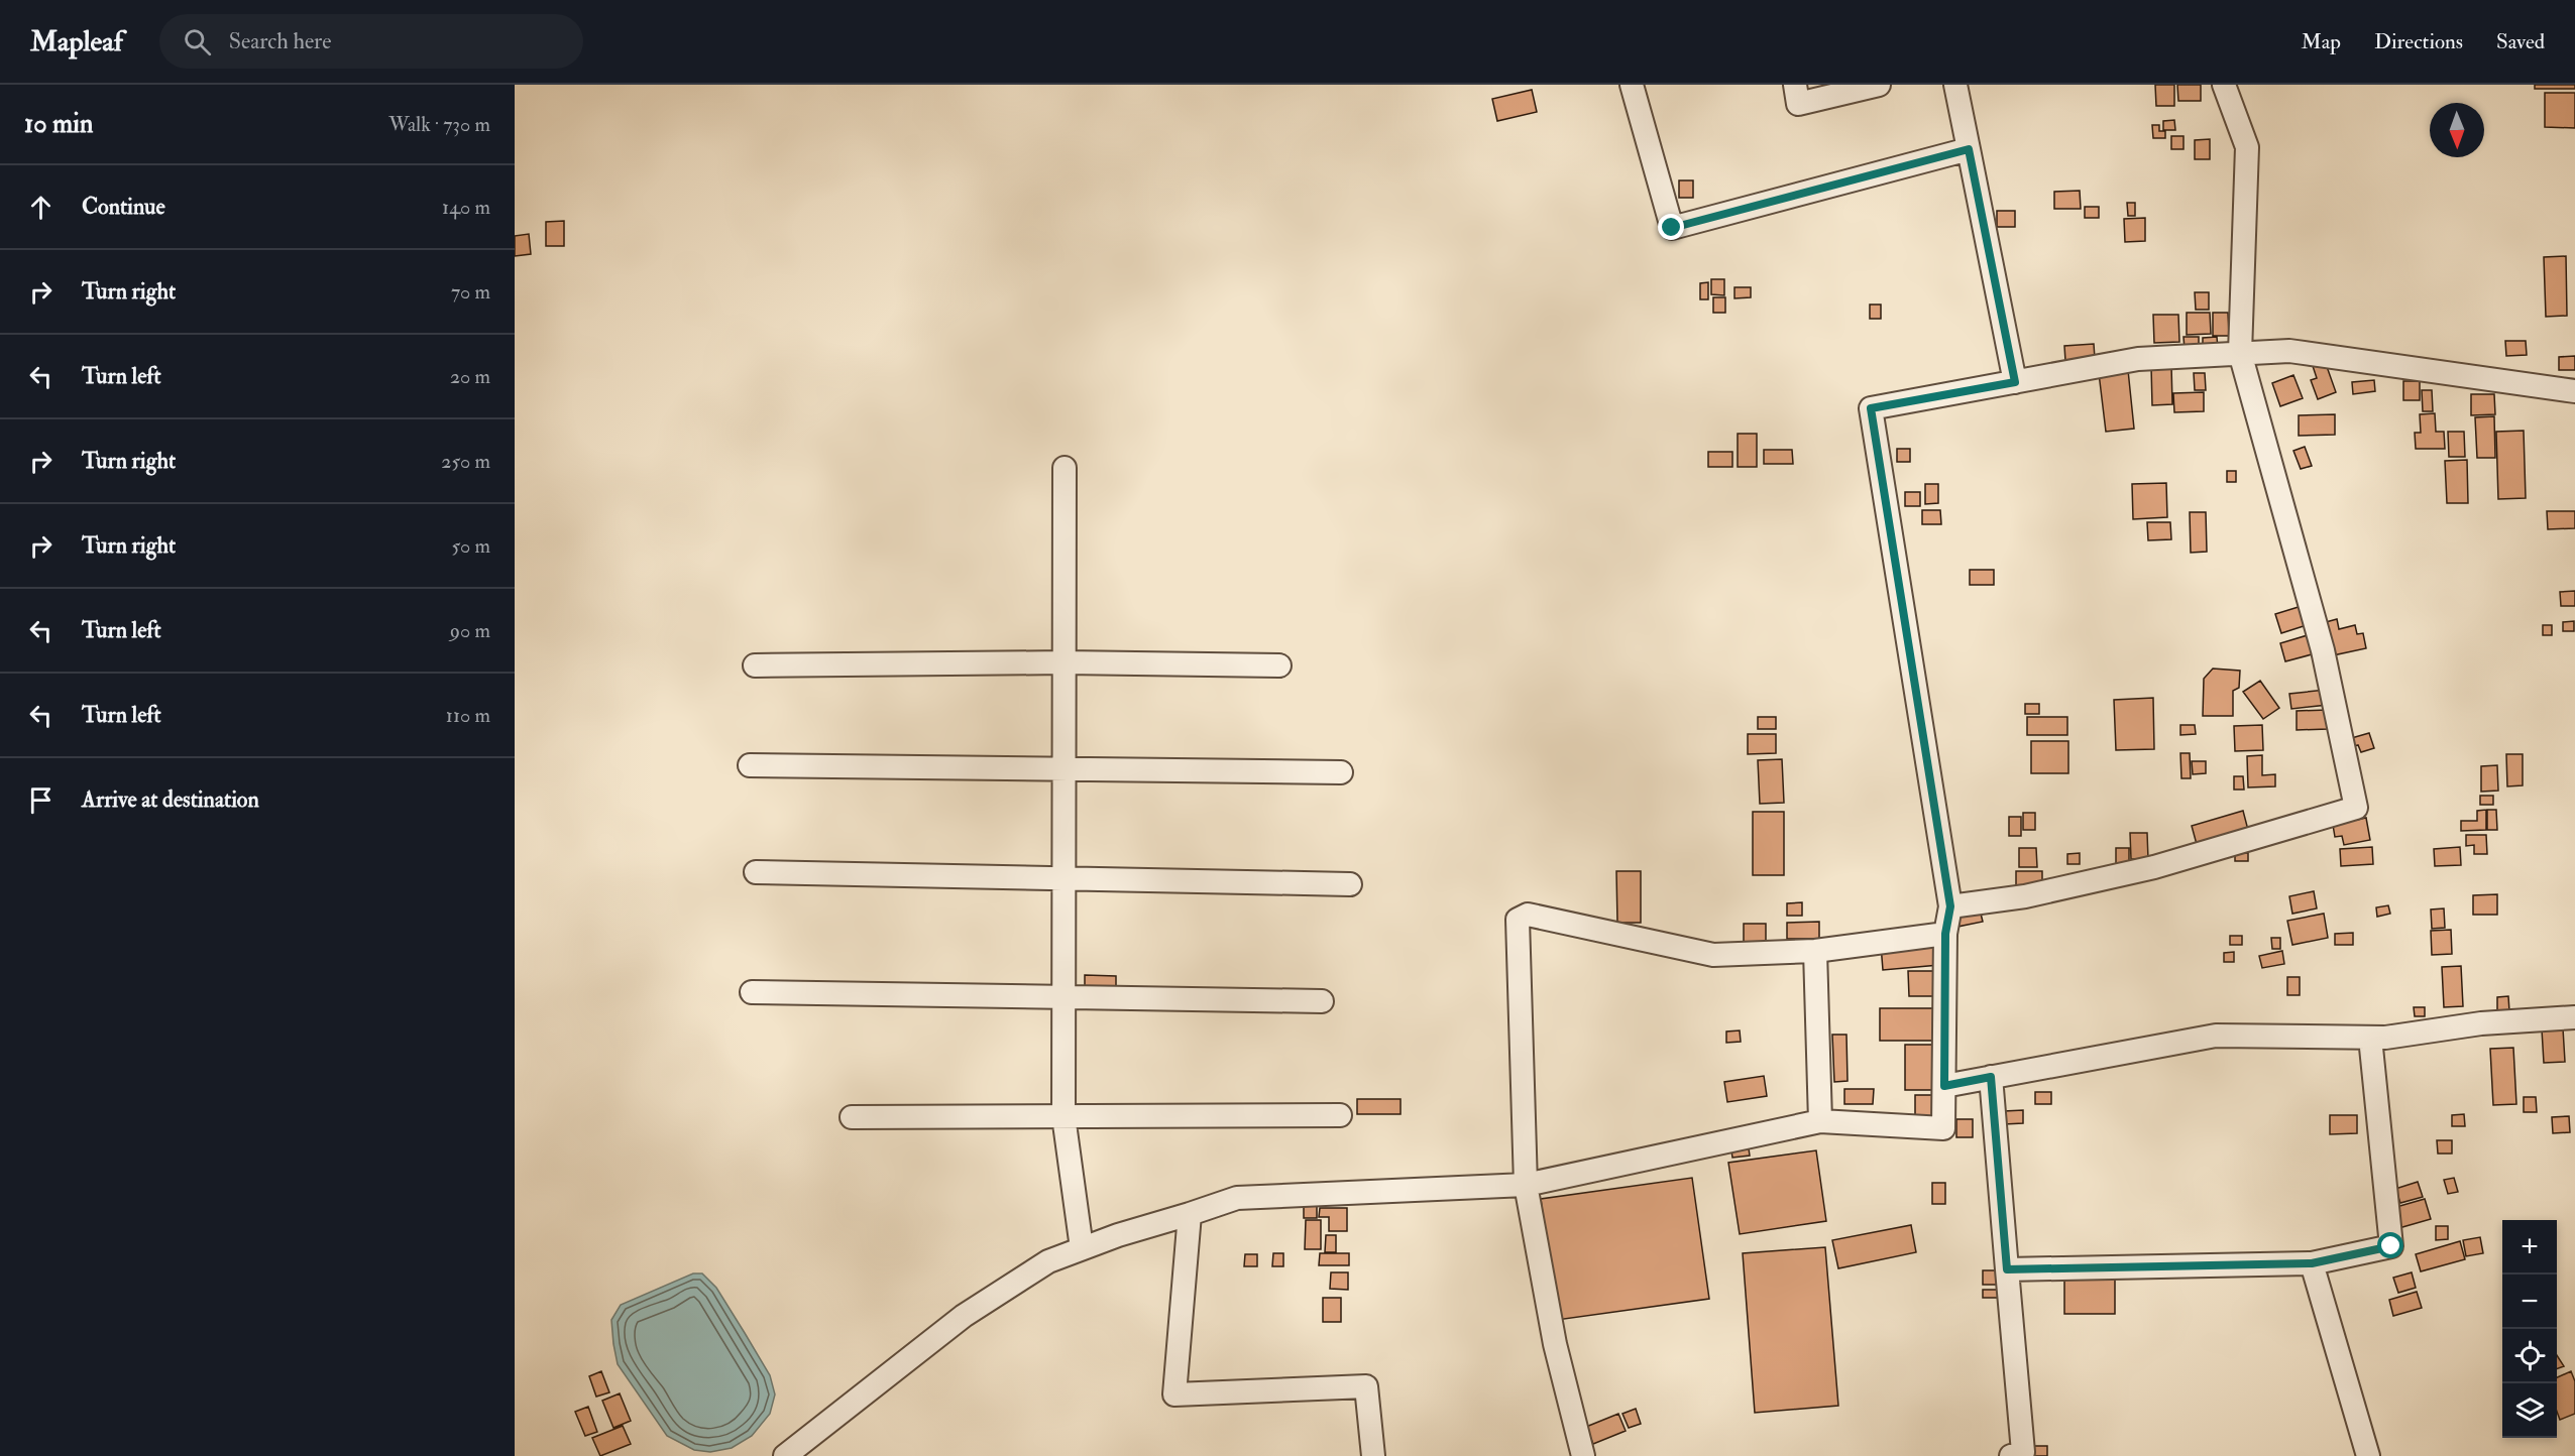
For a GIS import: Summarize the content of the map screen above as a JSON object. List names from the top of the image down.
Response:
{
  "north": "bottom",
  "page": {
    "header": "Mapleaf",
    "search": "Search here",
    "nav": ["Map", "Directions", "Saved"],
    "heading": ["10 min", "Walk · 730 m"],
    "list": [
      ["Continue", "140 m"],
      ["Turn right", "70 m"],
      ["Turn left", "20 m"],
      ["Turn right", "250 m"],
      ["Turn right", "50 m"],
      ["Turn left", "90 m"],
      ["Turn left", "110 m"],
      "Arrive at destination"
    ],
    "map_buttons": ["+", "−"]
  }
}
